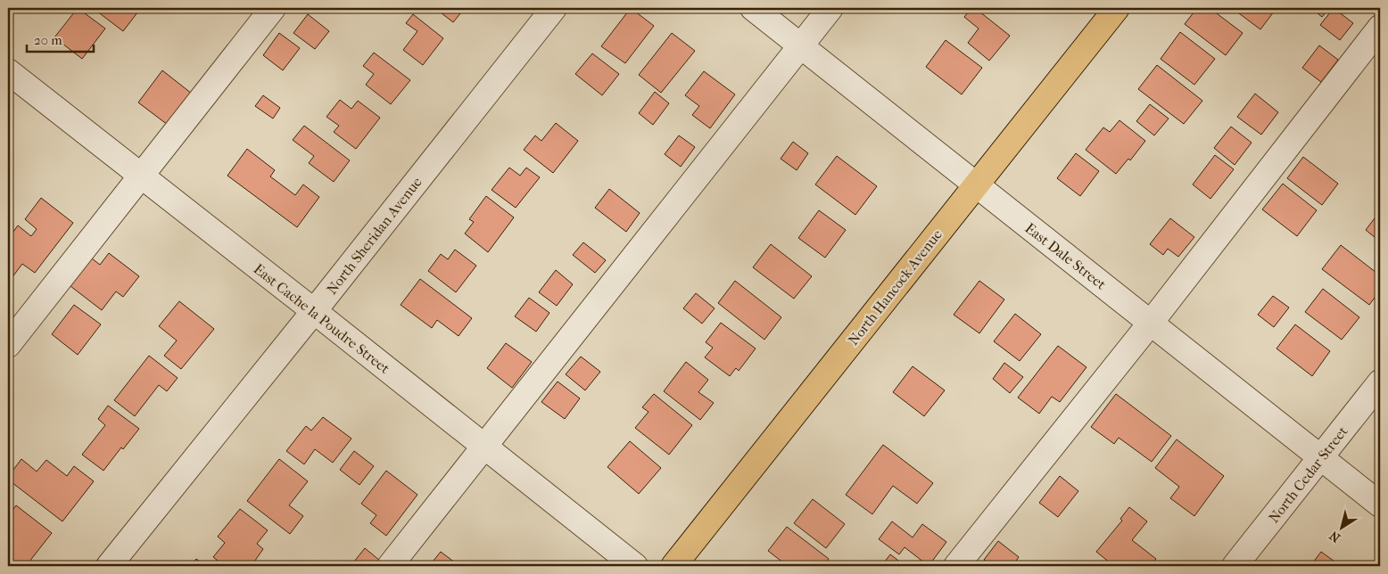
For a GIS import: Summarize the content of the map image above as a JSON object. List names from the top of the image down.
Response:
{
  "streets": {
    "main road": ["North Hancock Avenue"],
    "street": [
      "North Sheridan Avenue",
      "East Dale Street",
      "East Cache la Poudre Street",
      "North Cedar Street"
    ]
  },
  "crossings": [
    ["North Sheridan Avenue", "East Cache la Poudre Street"],
    ["East Dale Street", "North Hancock Avenue"],
    ["East Dale Street", "North Cedar Street"]
  ],
  "scale_bar": "20 m",
  "north": "bottom left"
}
